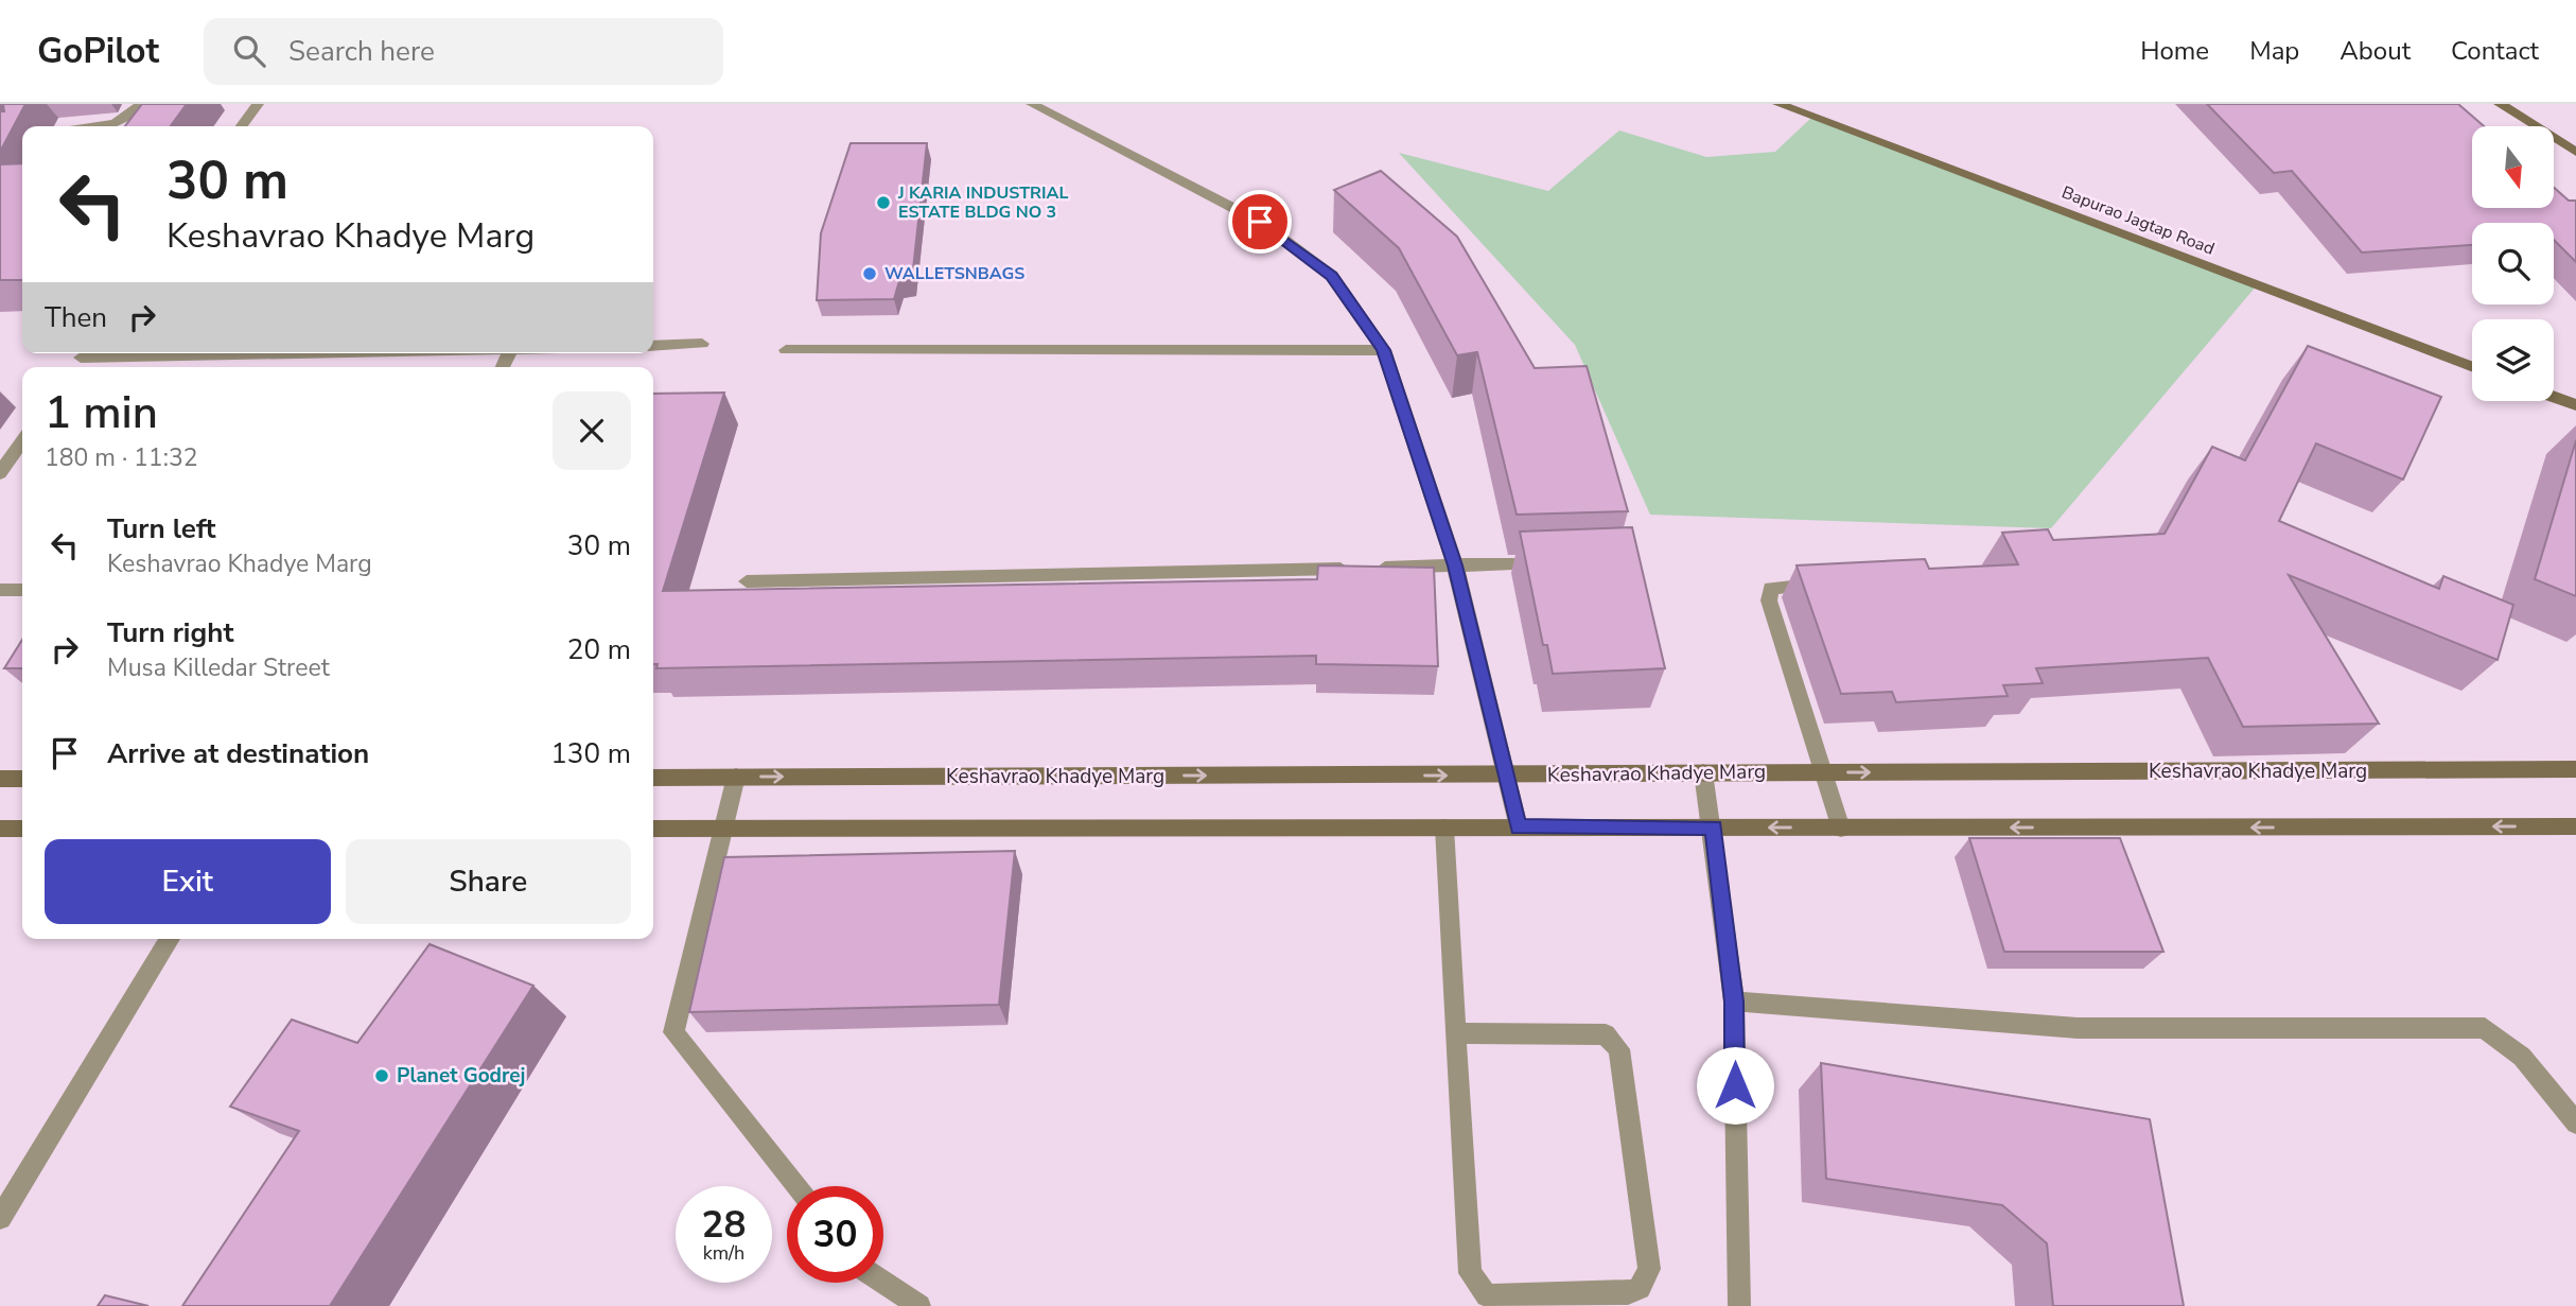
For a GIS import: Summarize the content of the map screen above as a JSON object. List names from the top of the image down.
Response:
{
  "streets": {
    "main road": ["Bapurao Jagtap Road", "Keshavrao Khadye Marg"]
  },
  "places": ["J KARIA INDUSTRIAL ESTATE BLDG NO 3", "WALLETSNBAGS", "Planet Godrej"],
  "north": "bottom",
  "page": {
    "header": "GoPilot",
    "search": "Search here",
    "nav": [
      "Home",
      "Map",
      "About",
      "Contact"
    ],
    "turn": ["30 m", "Keshavrao Khadye Marg"],
    "then": "Then",
    "heading": ["1 min", "180 m · 11:32"],
    "list": [
      {
        "name": "Turn left",
        "note": "Keshavrao Khadye Marg",
        "value": "30 m"
      },
      {
        "name": "Turn right",
        "note": "Musa Killedar Street",
        "value": "20 m"
      },
      {
        "name": "Arrive at destination",
        "value": "130 m"
      }
    ],
    "buttons": ["Exit", "Share"],
    "speed": "28 km/h",
    "limit": "30"
  }
}
